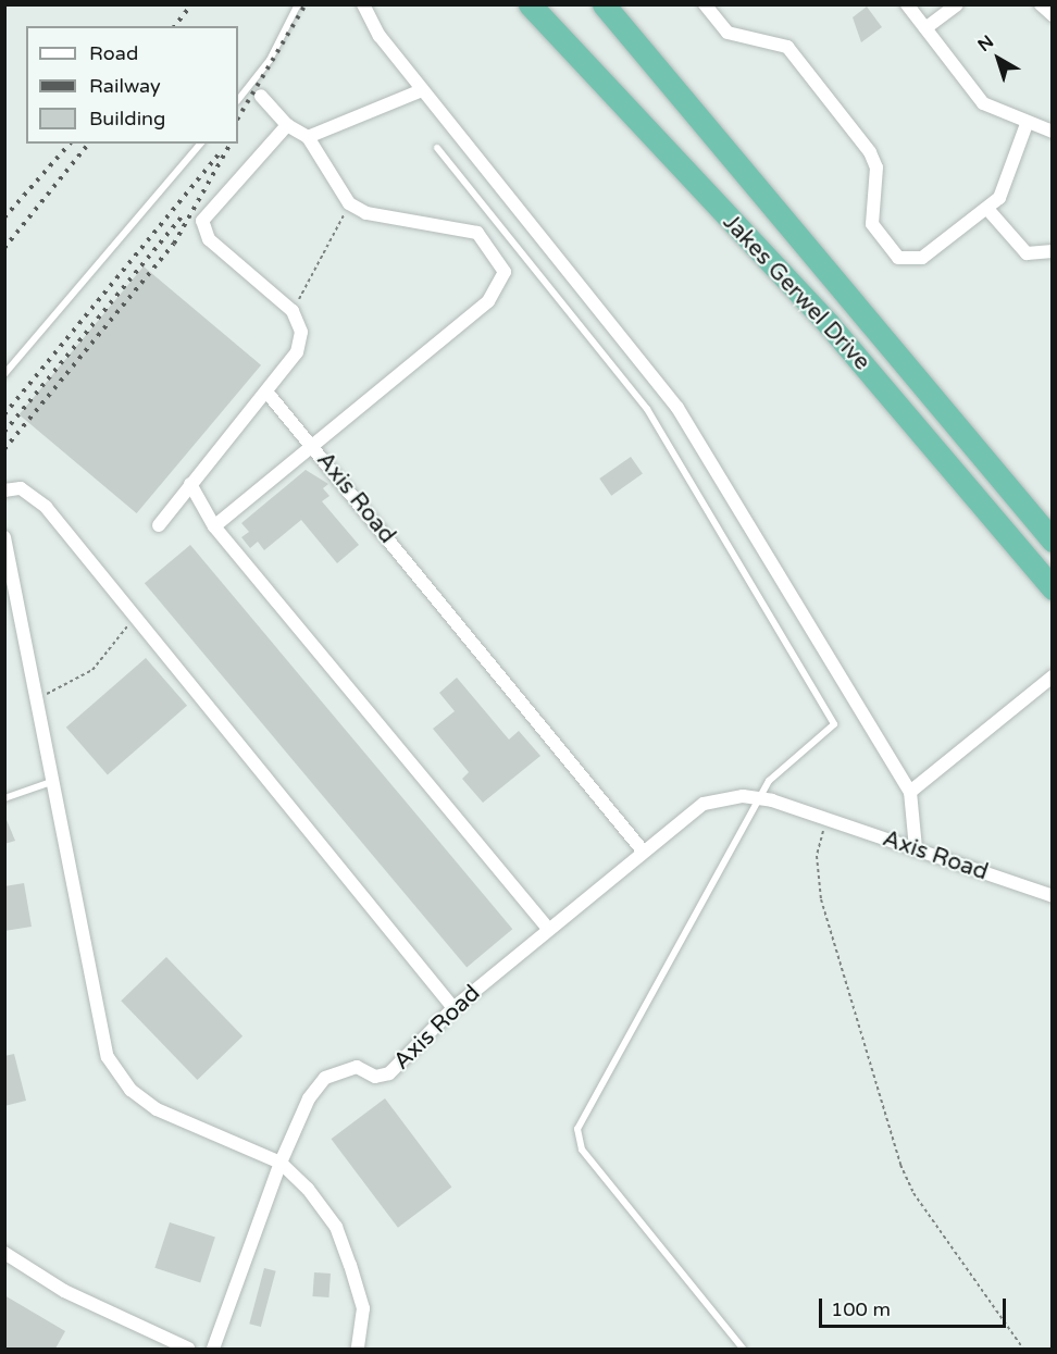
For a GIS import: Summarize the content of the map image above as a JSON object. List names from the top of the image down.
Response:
{
  "streets": {
    "highway": ["Jakes Gerwel Drive"],
    "street": ["Axis Road"]
  },
  "legend": ["Road", "Railway", "Building"],
  "scale_bar": "100 m",
  "north": "top left"
}
